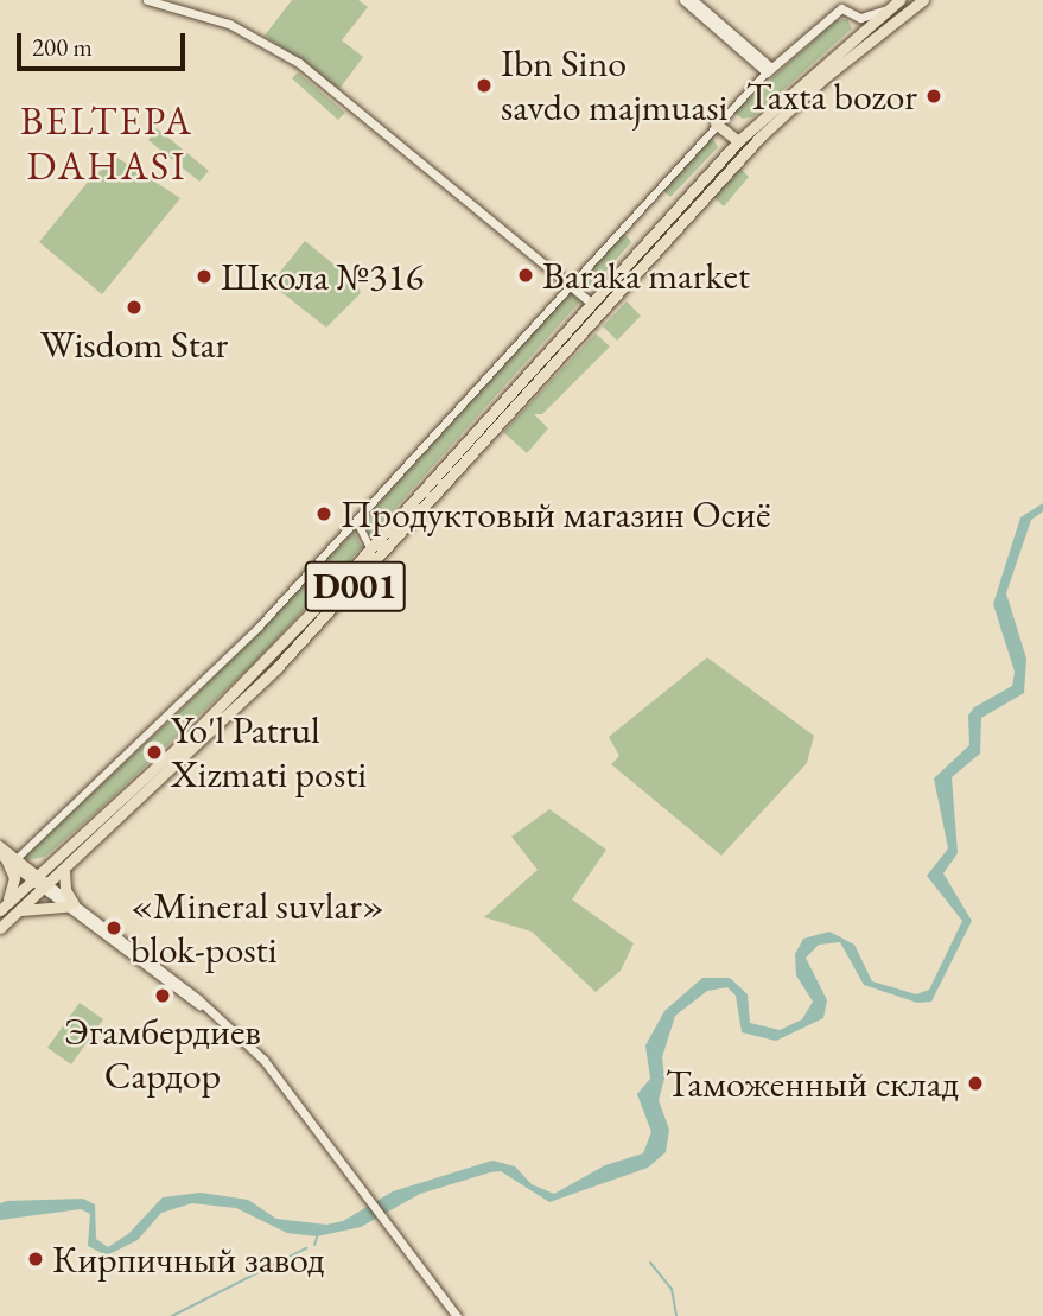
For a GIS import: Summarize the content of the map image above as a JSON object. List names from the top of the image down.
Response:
{
  "streets": {
    "highway": ["D001"]
  },
  "districts": ["BELTEPA DAHASI"],
  "places": [
    "Ibn Sino savdo majmuasi",
    "Taxta bozor",
    "Baraka market",
    "Школа №316",
    "Wisdom Star",
    "Продуктовый магазин Осиё",
    "Yo'l Patrul Xizmati posti",
    "«Mineral suvlar» blok-posti",
    "Эгамбердиев Сардор",
    "Таможенный склад",
    "Кирпичный завод"
  ],
  "scale_bar": "200 m"
}
